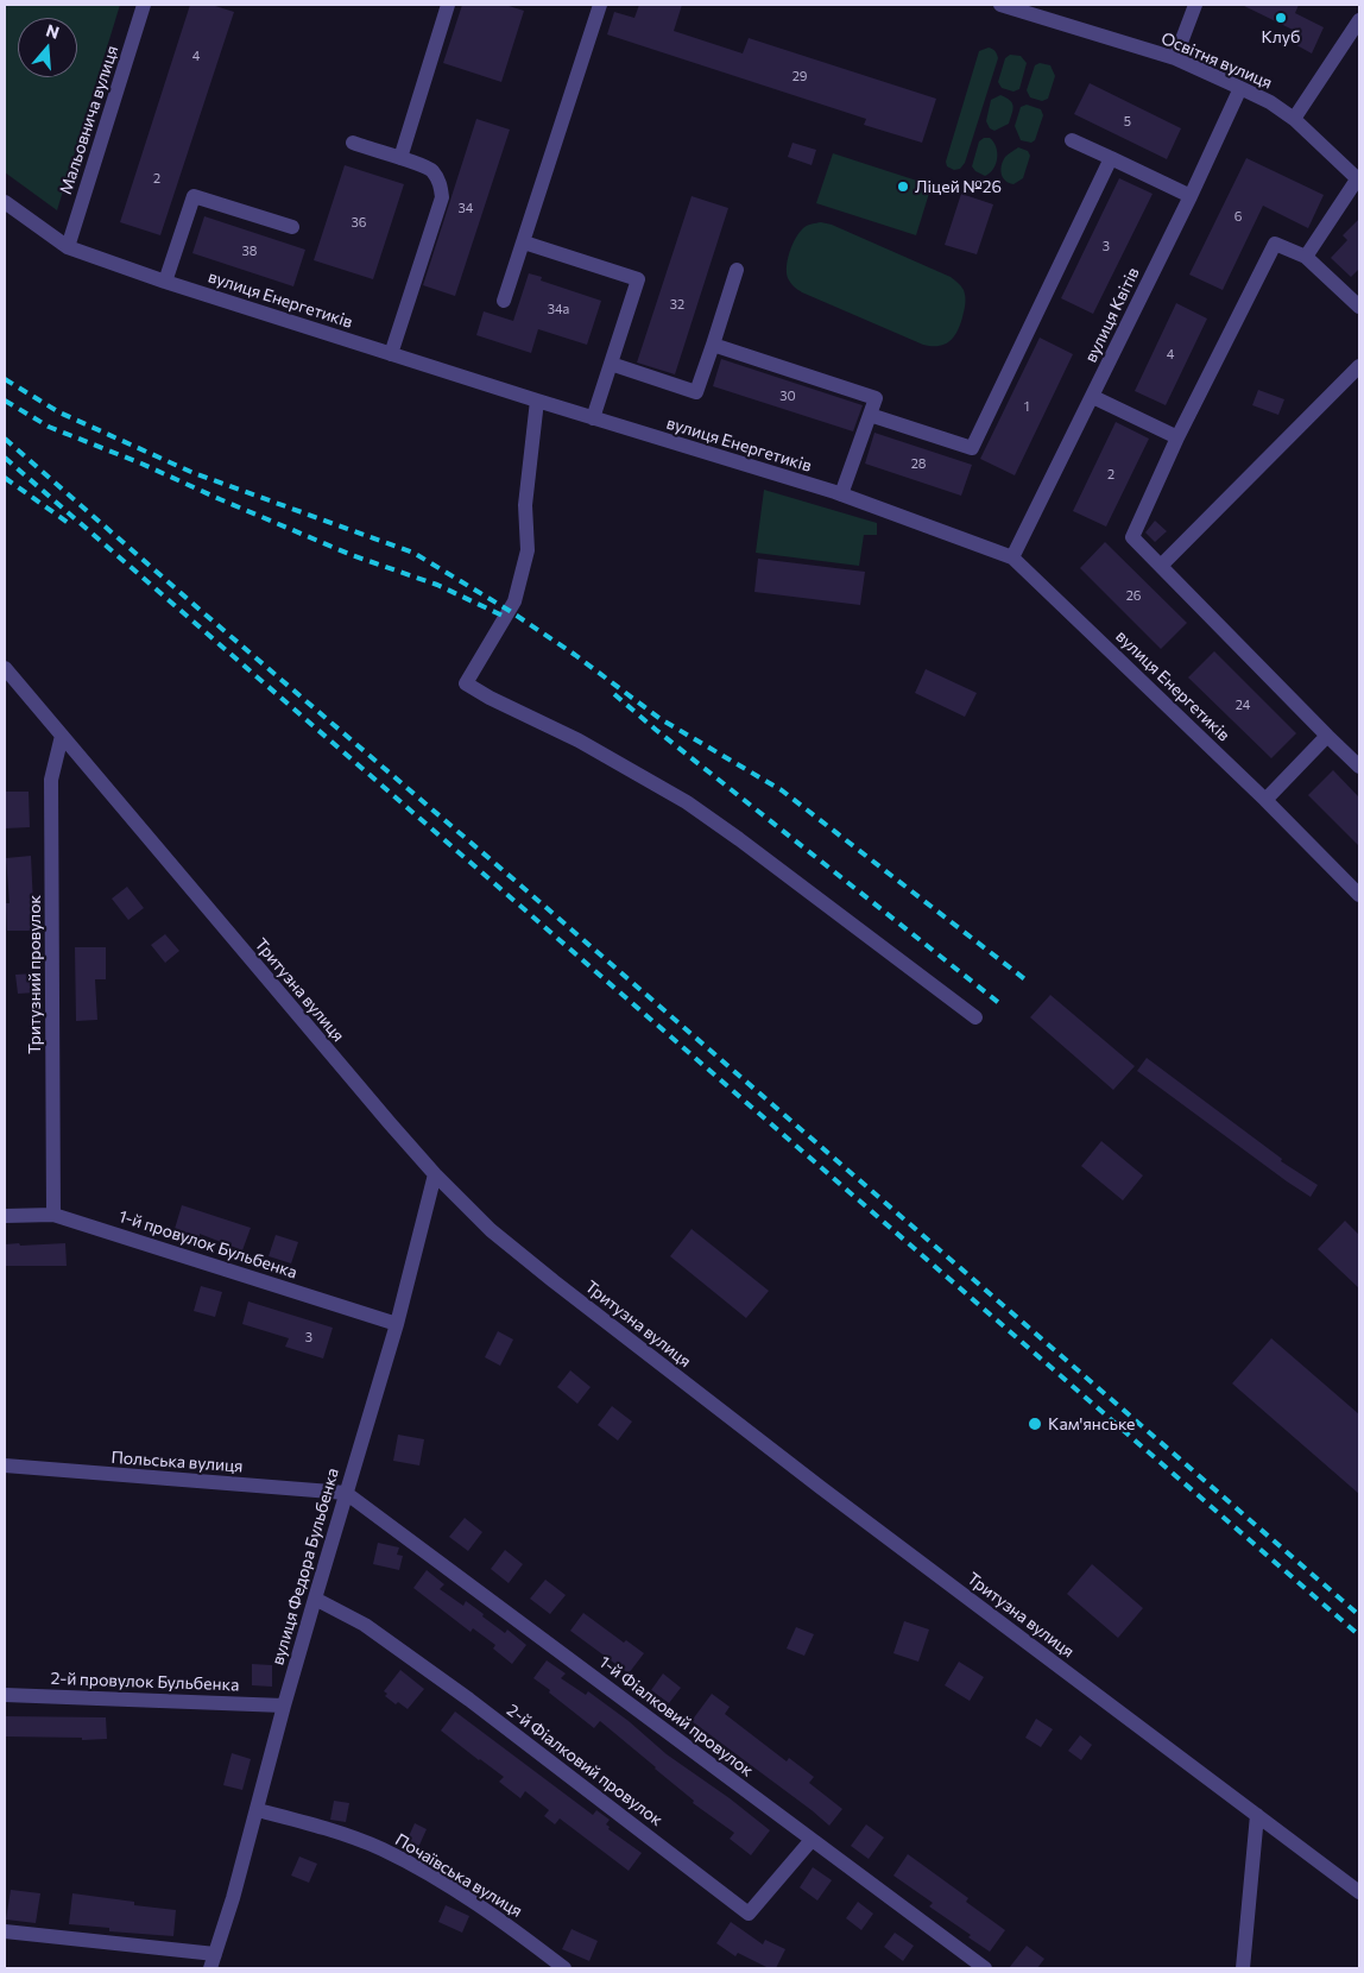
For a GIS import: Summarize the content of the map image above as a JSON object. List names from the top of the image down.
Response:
{
  "streets": {
    "street": [
      "Освітня вулиця",
      "Мальовнича вулиця",
      "вулиця Енергетиків",
      "вулиця Квітів",
      "Тритузний провулок",
      "Тритузна вулиця",
      "1-й провулок Бульбенка",
      "Польська вулиця",
      "вулиця Федора Бульбенка",
      "2-й провулок Бульбенка",
      "1-й Фіалковий провулок",
      "2-й Фіалковий провулок",
      "Почаївська вулиця"
    ]
  },
  "crossings": [
    ["Освітня вулиця", "вулиця Квітів"],
    ["Мальовнича вулиця", "вулиця Енергетиків"],
    ["вулиця Енергетиків", "вулиця Квітів"],
    ["Тритузний провулок", "Тритузна вулиця"],
    ["Тритузний провулок", "1-й провулок Бульбенка"],
    ["Тритузна вулиця", "вулиця Федора Бульбенка"],
    ["1-й провулок Бульбенка", "вулиця Федора Бульбенка"],
    ["Польська вулиця", "вулиця Федора Бульбенка"],
    ["Польська вулиця", "1-й Фіалковий провулок"],
    ["вулиця Федора Бульбенка", "2-й провулок Бульбенка"],
    ["вулиця Федора Бульбенка", "1-й Фіалковий провулок"],
    ["вулиця Федора Бульбенка", "2-й Фіалковий провулок"],
    ["вулиця Федора Бульбенка", "Почаївська вулиця"],
    ["1-й Фіалковий провулок", "2-й Фіалковий провулок"]
  ],
  "places": ["Клуб", "Ліцей №26", "Кам'янське"],
  "house_numbers": [
    "4",
    "29",
    "5",
    "2",
    "34",
    "6",
    "36",
    "3",
    "38",
    "32",
    "34а",
    "4",
    "30",
    "1",
    "28",
    "2",
    "26",
    "24",
    "3"
  ],
  "north": "top"
}
